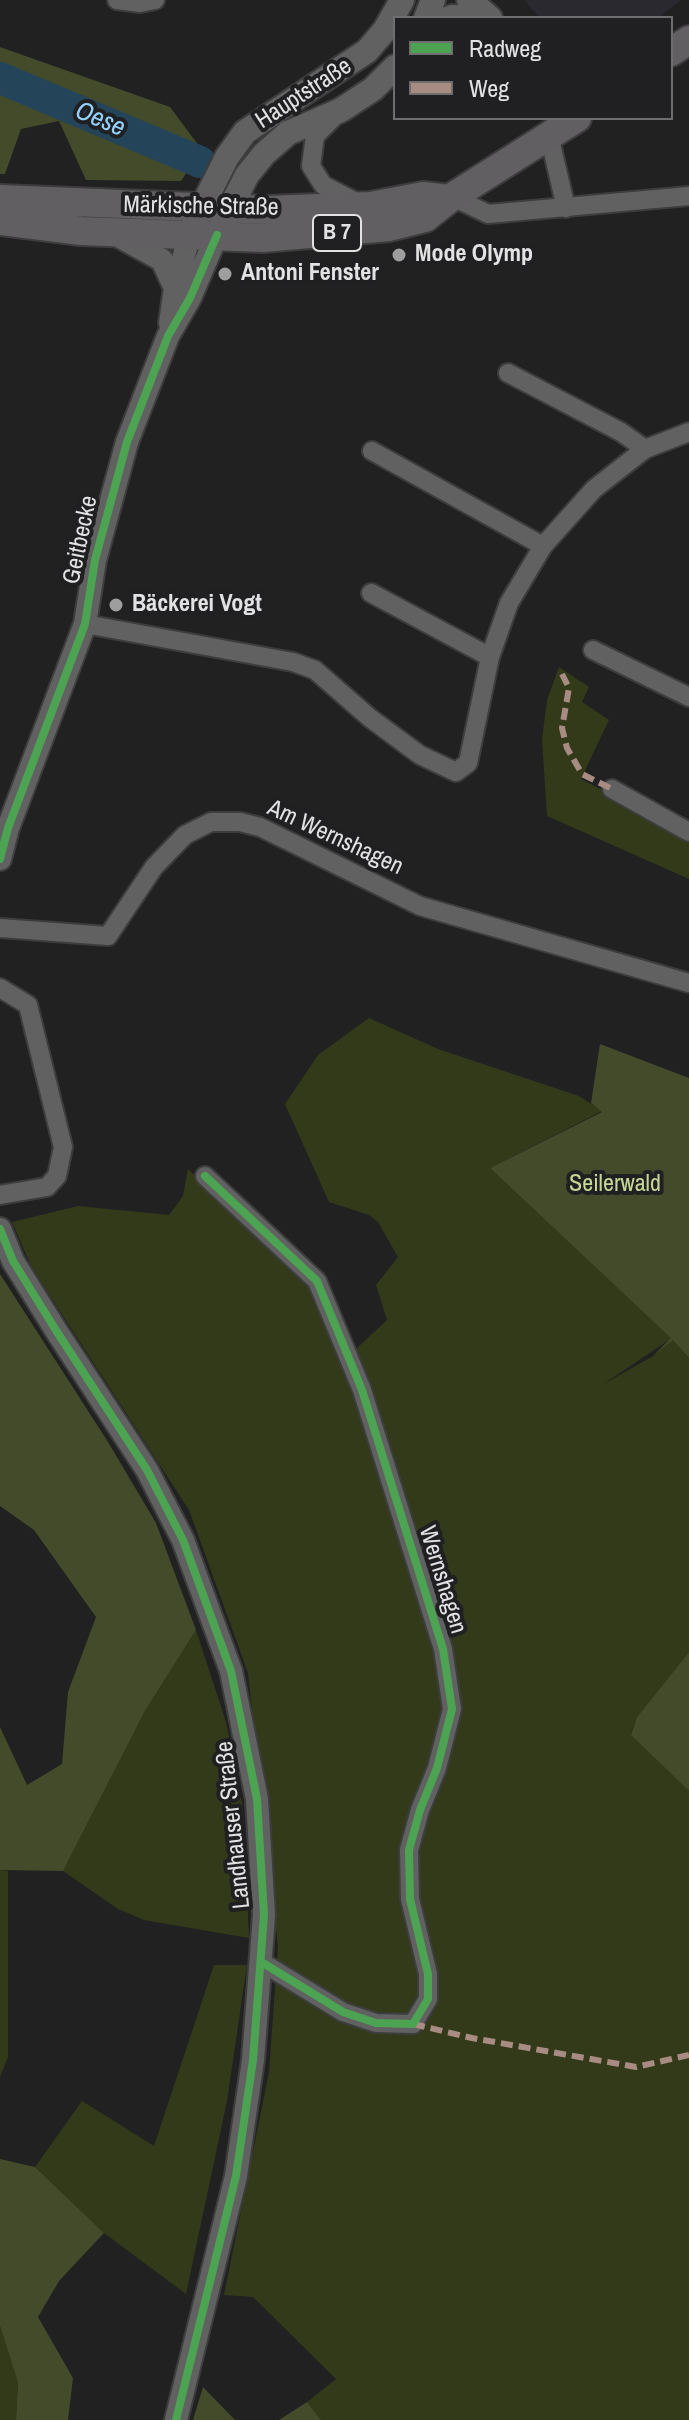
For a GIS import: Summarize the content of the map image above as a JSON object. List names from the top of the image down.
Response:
{
  "streets": {
    "main road": ["Hauptstraße", "Märkische Straße", "B 7"],
    "street": [
      "Geitbecke",
      "Am Wernshagen",
      "Wernshagen",
      "Landhauser Straße"
    ]
  },
  "crossings": [
    ["Hauptstraße", "Märkische Straße"],
    ["Hauptstraße", "B 7"],
    ["Hauptstraße", "Geitbecke"],
    ["Märkische Straße", "B 7"],
    ["Märkische Straße", "Geitbecke"],
    ["B 7", "Geitbecke"],
    ["Wernshagen", "Landhauser Straße"]
  ],
  "water": ["Oese"],
  "parks": ["Seilerwald"],
  "places": ["Mode Olymp", "Antoni Fenster", "Bäckerei Vogt"],
  "legend": ["Radweg", "Weg"]
}
